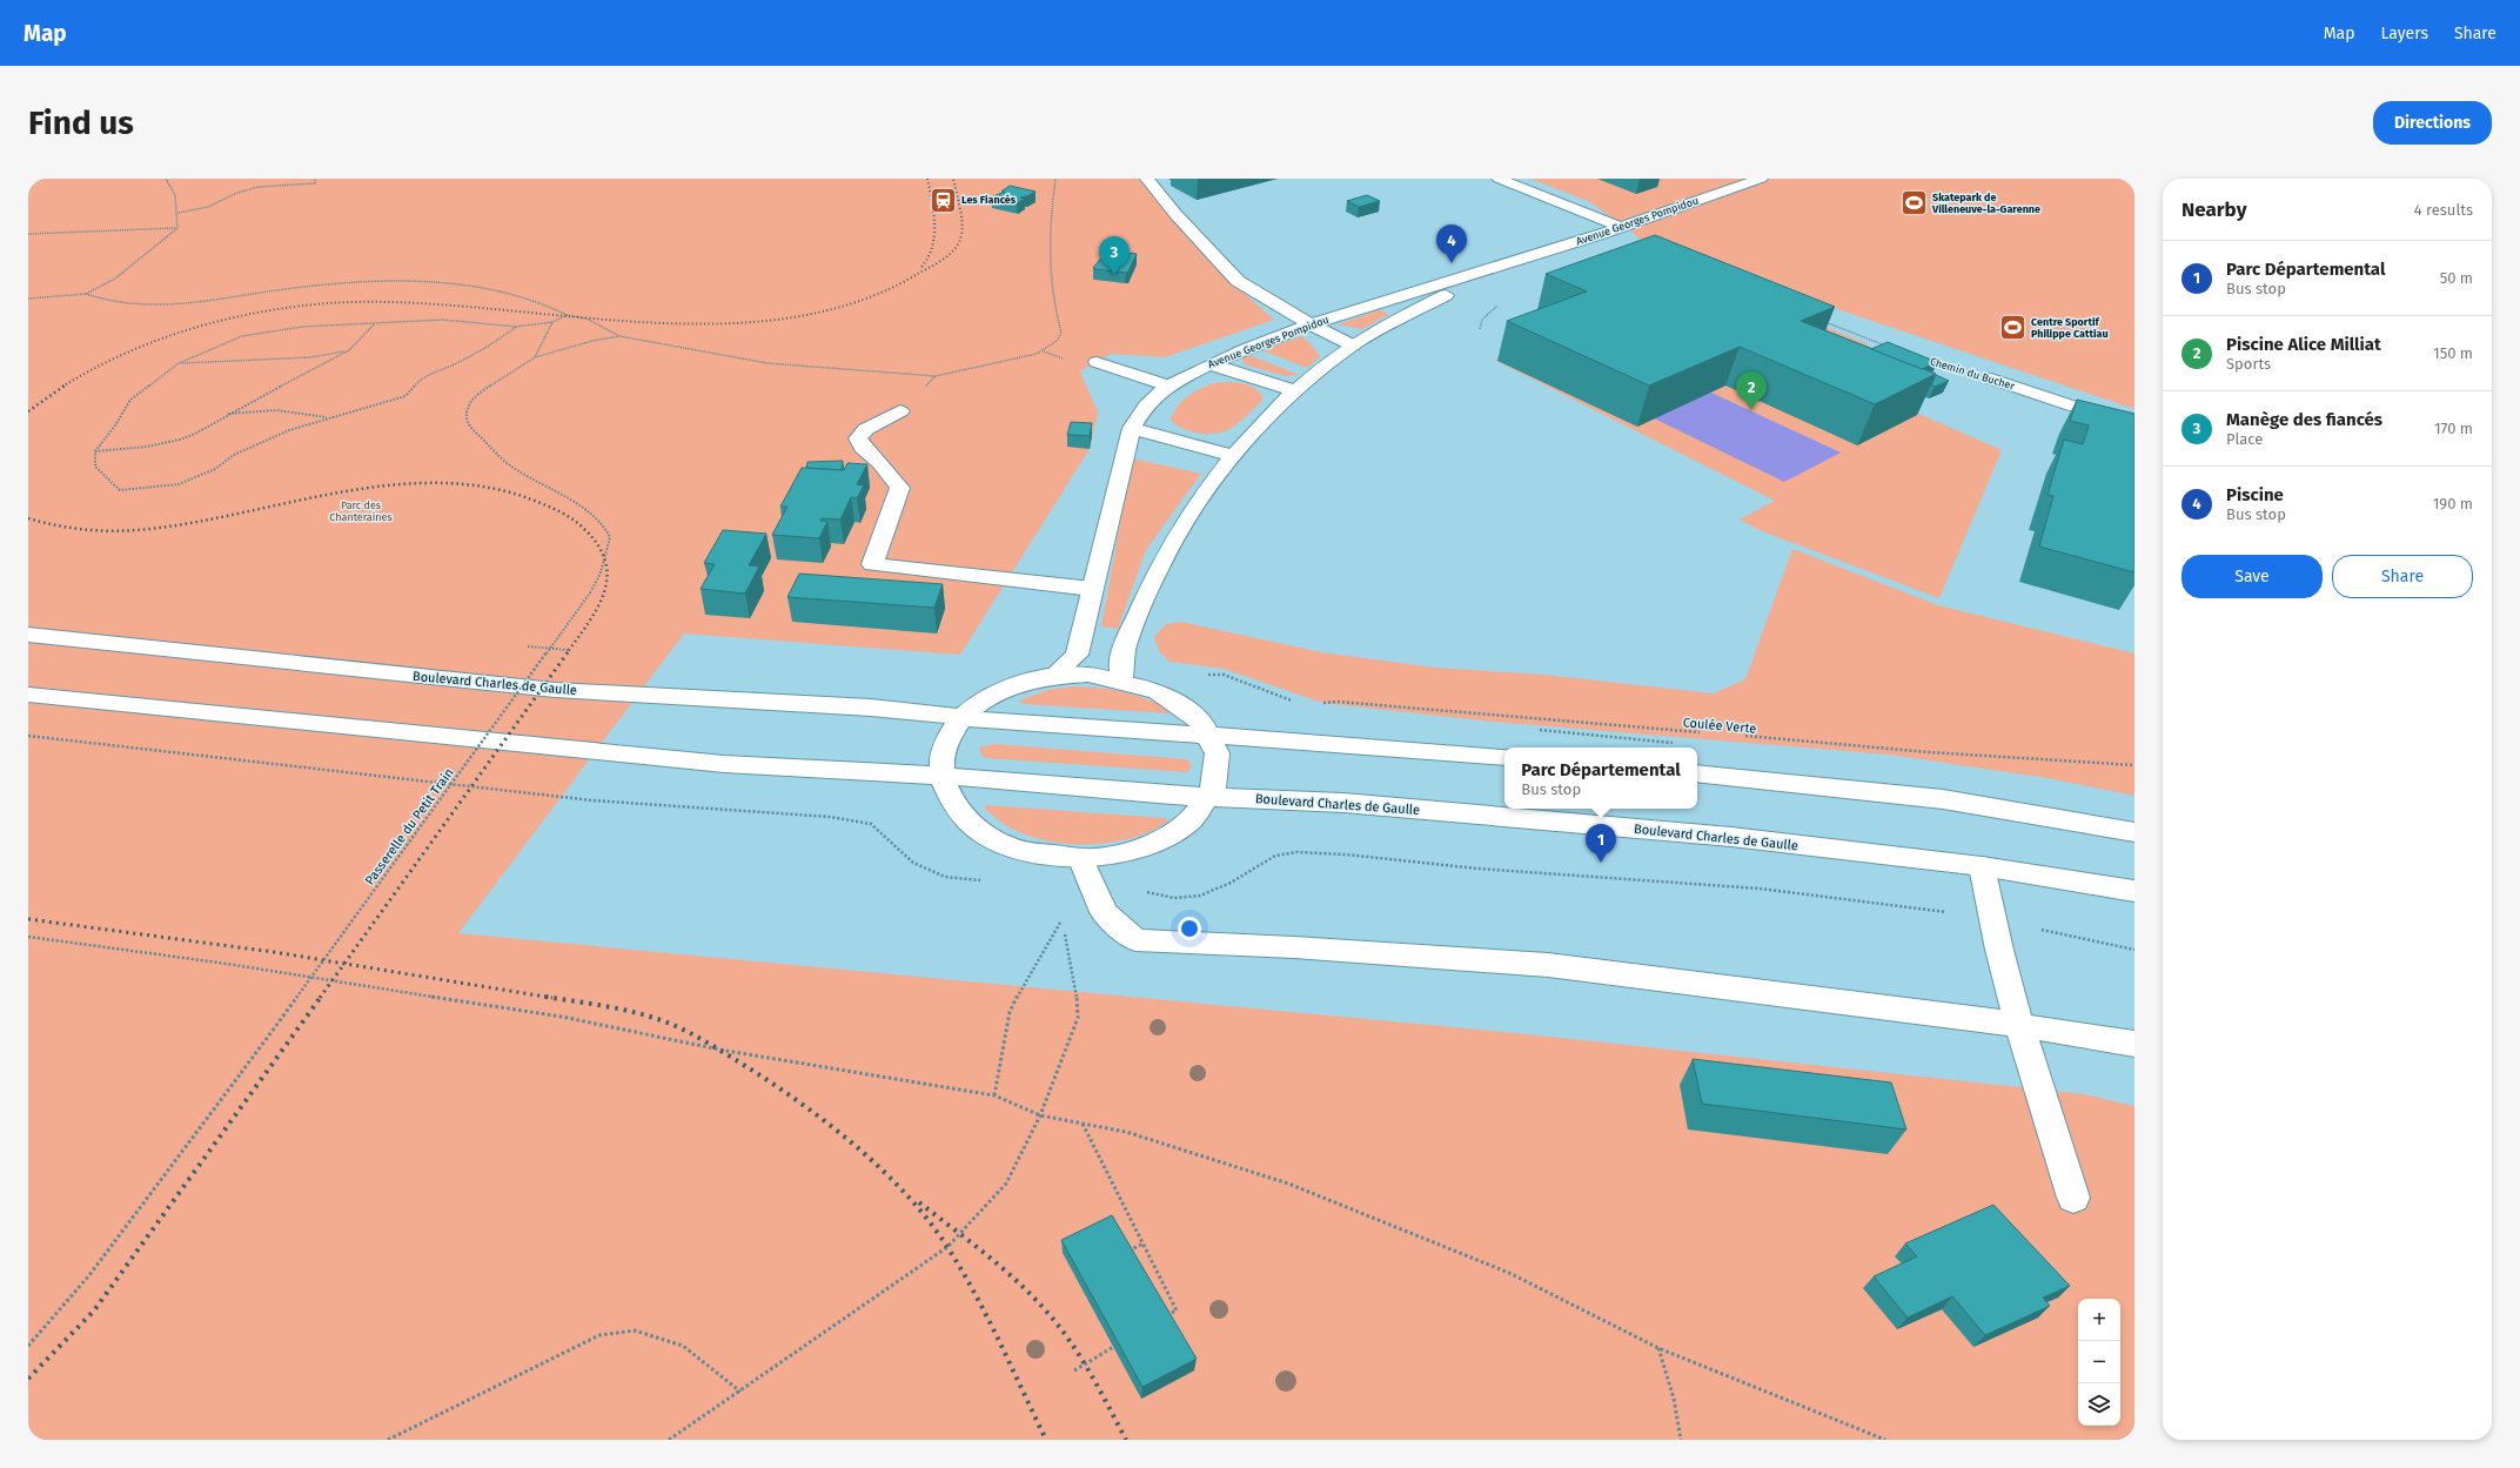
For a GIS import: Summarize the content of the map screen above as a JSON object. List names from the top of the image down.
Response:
{
  "streets": {
    "main road": ["Avenue Georges Pompidou", "Chemin du Bucher", "Boulevard Charles de Gaulle"],
    "path": ["Coulée Verte", "Passerelle du Petit Train"]
  },
  "parks": ["Parc des Chanteraines"],
  "places": {
    "station": ["Les Fiancés"],
    "sports": ["Skatepark de Villeneuve-la-Garenne", "Centre Sportif Philippe Cattiau"]
  },
  "page": {
    "header": "Map",
    "nav": ["Map", "Layers", "Share"],
    "buttons": [
      "Directions",
      ["Save", "Share"]
    ],
    "title": "Find us",
    "heading": ["Nearby", "4 results"],
    "pins": [
      "4",
      "3",
      "2",
      "1"
    ],
    "list": [
      {
        "mark": "1",
        "name": "Parc Départemental",
        "note": "Bus stop",
        "value": "50 m"
      },
      {
        "mark": "2",
        "name": "Piscine Alice Milliat",
        "note": "Sports",
        "value": "150 m"
      },
      {
        "mark": "3",
        "name": "Manège des fiancés",
        "note": "Place",
        "value": "170 m"
      },
      {
        "mark": "4",
        "name": "Piscine",
        "note": "Bus stop",
        "value": "190 m"
      }
    ],
    "popup": ["Parc Départemental", "Bus stop"],
    "map_buttons": ["+", "−"]
  }
}
